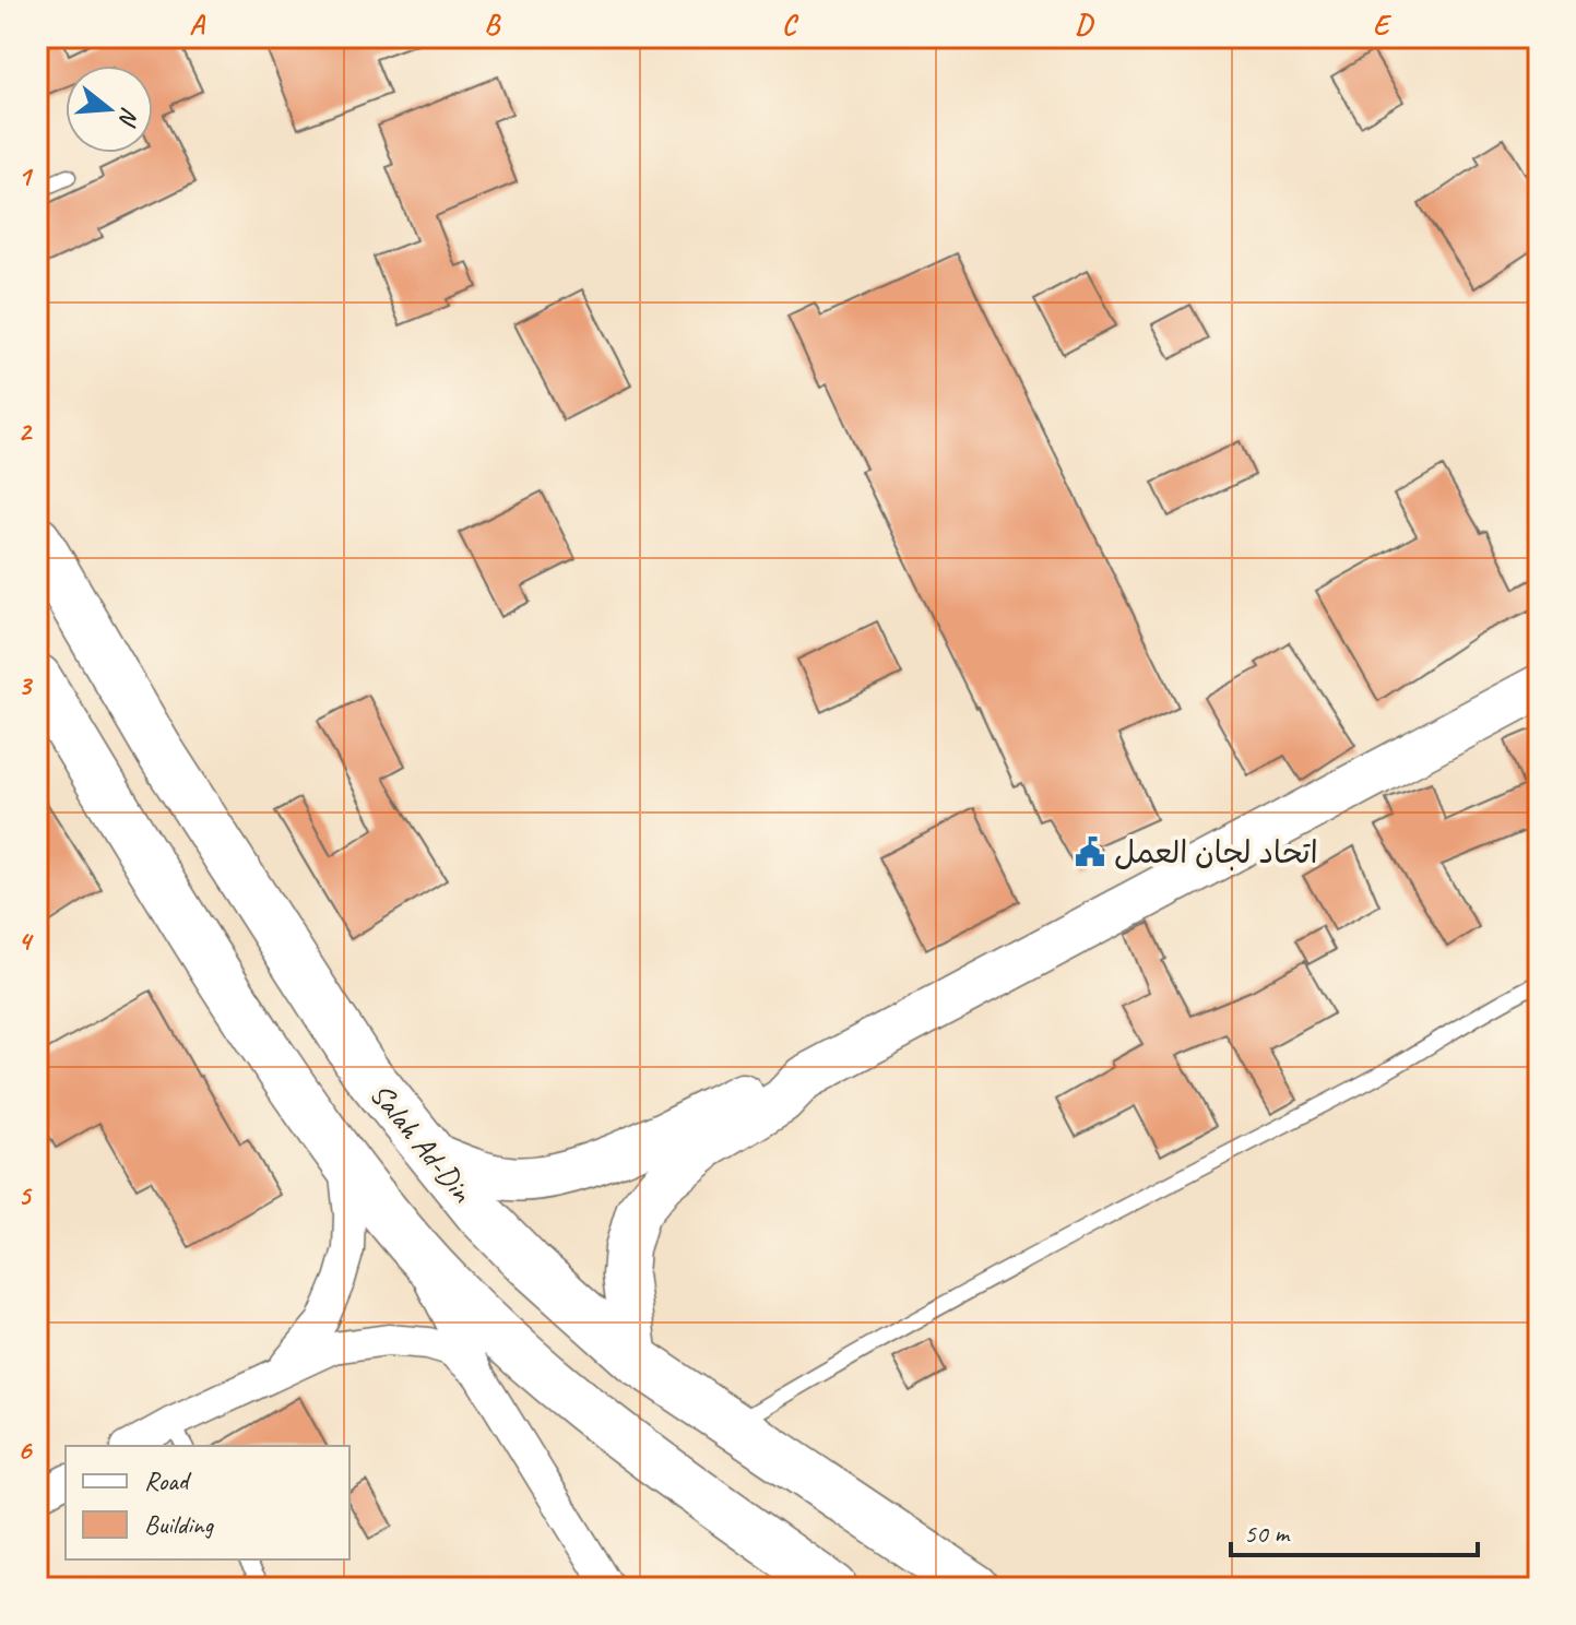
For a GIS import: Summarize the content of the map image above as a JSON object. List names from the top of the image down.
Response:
{
  "streets": {
    "highway": ["Salah Ad-Din"]
  },
  "places": {
    "public building": ["اتحاد لجان العمل"]
  },
  "legend": ["Road", "Building"],
  "scale_bar": "50 m",
  "north": "right",
  "grid": {
    "columns": [
      "A",
      "B",
      "C",
      "D",
      "E"
    ],
    "rows": [
      "1",
      "2",
      "3",
      "4",
      "5",
      "6"
    ]
  }
}
